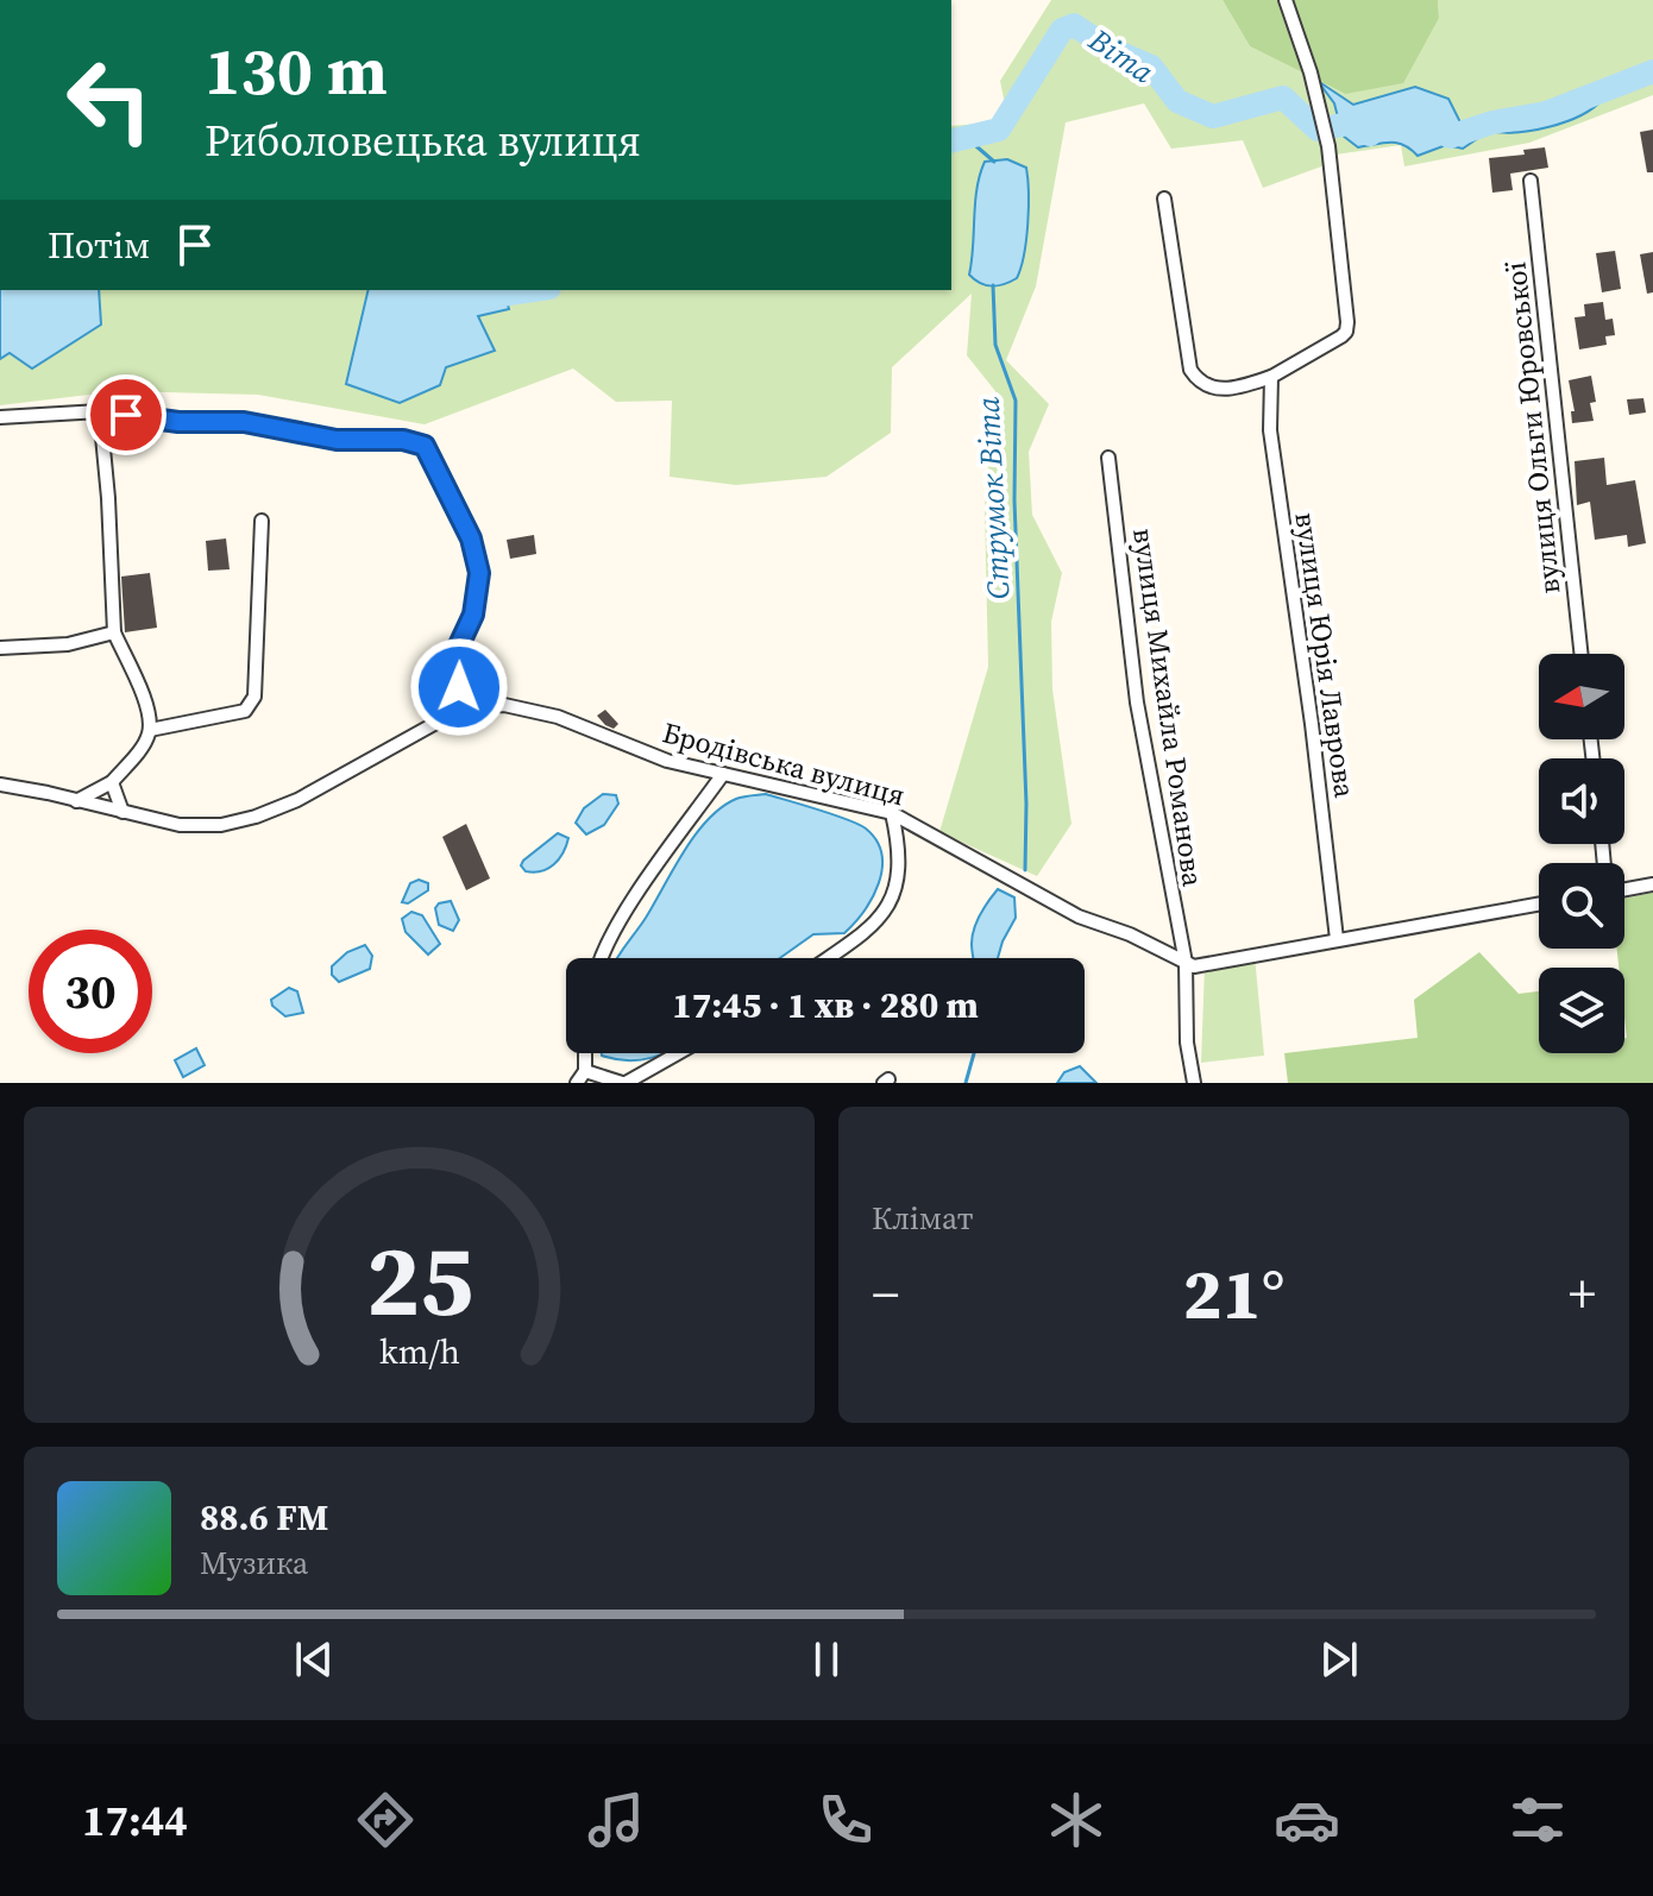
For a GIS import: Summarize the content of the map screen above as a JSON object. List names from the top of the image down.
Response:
{
  "streets": {
    "street": [
      "вулиця Ольги Юровської",
      "вулиця Юрія Лаврова",
      "вулиця Михайла Романова",
      "Бродівська вулиця"
    ]
  },
  "crossings": [
    ["вулиця Юрія Лаврова", "Бродівська вулиця"],
    ["вулиця Михайла Романова", "Бродівська вулиця"]
  ],
  "water": ["Віта", "Струмок Віта"],
  "north": "left",
  "page": {
    "turn": ["130 m", "Риболовецька вулиця"],
    "then": "Потім",
    "limit": "30",
    "trip": "17:45 · 1 хв · 280 m",
    "tile": "Клімат",
    "heat": ["−", "21°", "+"],
    "song": ["88.6 FM", "Музика"],
    "tabs": "17:44",
    "gauge": ["25", "km/h"]
  }
}
